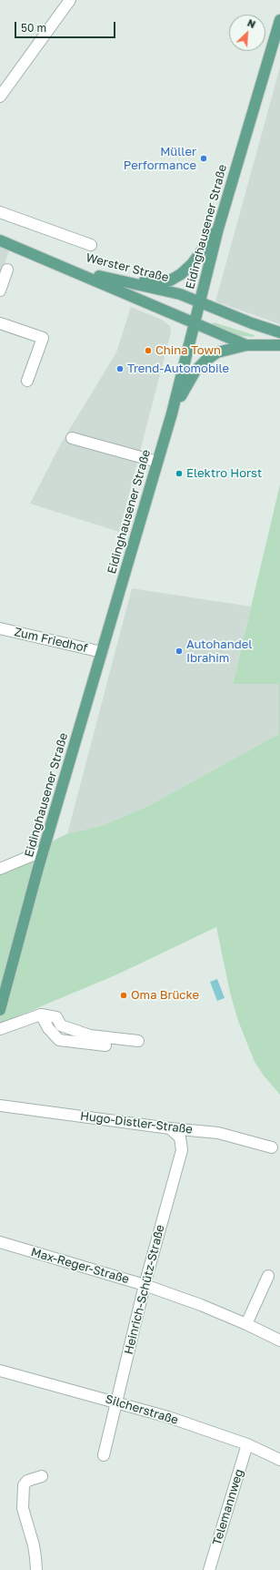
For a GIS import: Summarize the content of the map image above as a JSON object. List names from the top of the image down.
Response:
{
  "streets": {
    "main road": ["Eidinghausener Straße", "Werster Straße"],
    "street": [
      "Zum Friedhof",
      "Hugo-Distler-Straße",
      "Max-Reger-Straße",
      "Heinrich-Schütz-Straße",
      "Silcherstraße",
      "Telemannweg"
    ]
  },
  "crossings": [
    ["Eidinghausener Straße", "Werster Straße"],
    ["Eidinghausener Straße", "Zum Friedhof"],
    ["Hugo-Distler-Straße", "Heinrich-Schütz-Straße"],
    ["Max-Reger-Straße", "Heinrich-Schütz-Straße"],
    ["Heinrich-Schütz-Straße", "Silcherstraße"],
    ["Silcherstraße", "Telemannweg"]
  ],
  "places": [
    "Müller Performance",
    "China Town",
    "Trend-Automobile",
    "Elektro Horst",
    "Autohandel Ibrahim",
    "Oma Brücke"
  ],
  "scale_bar": "50 m",
  "north": "top right"
}
